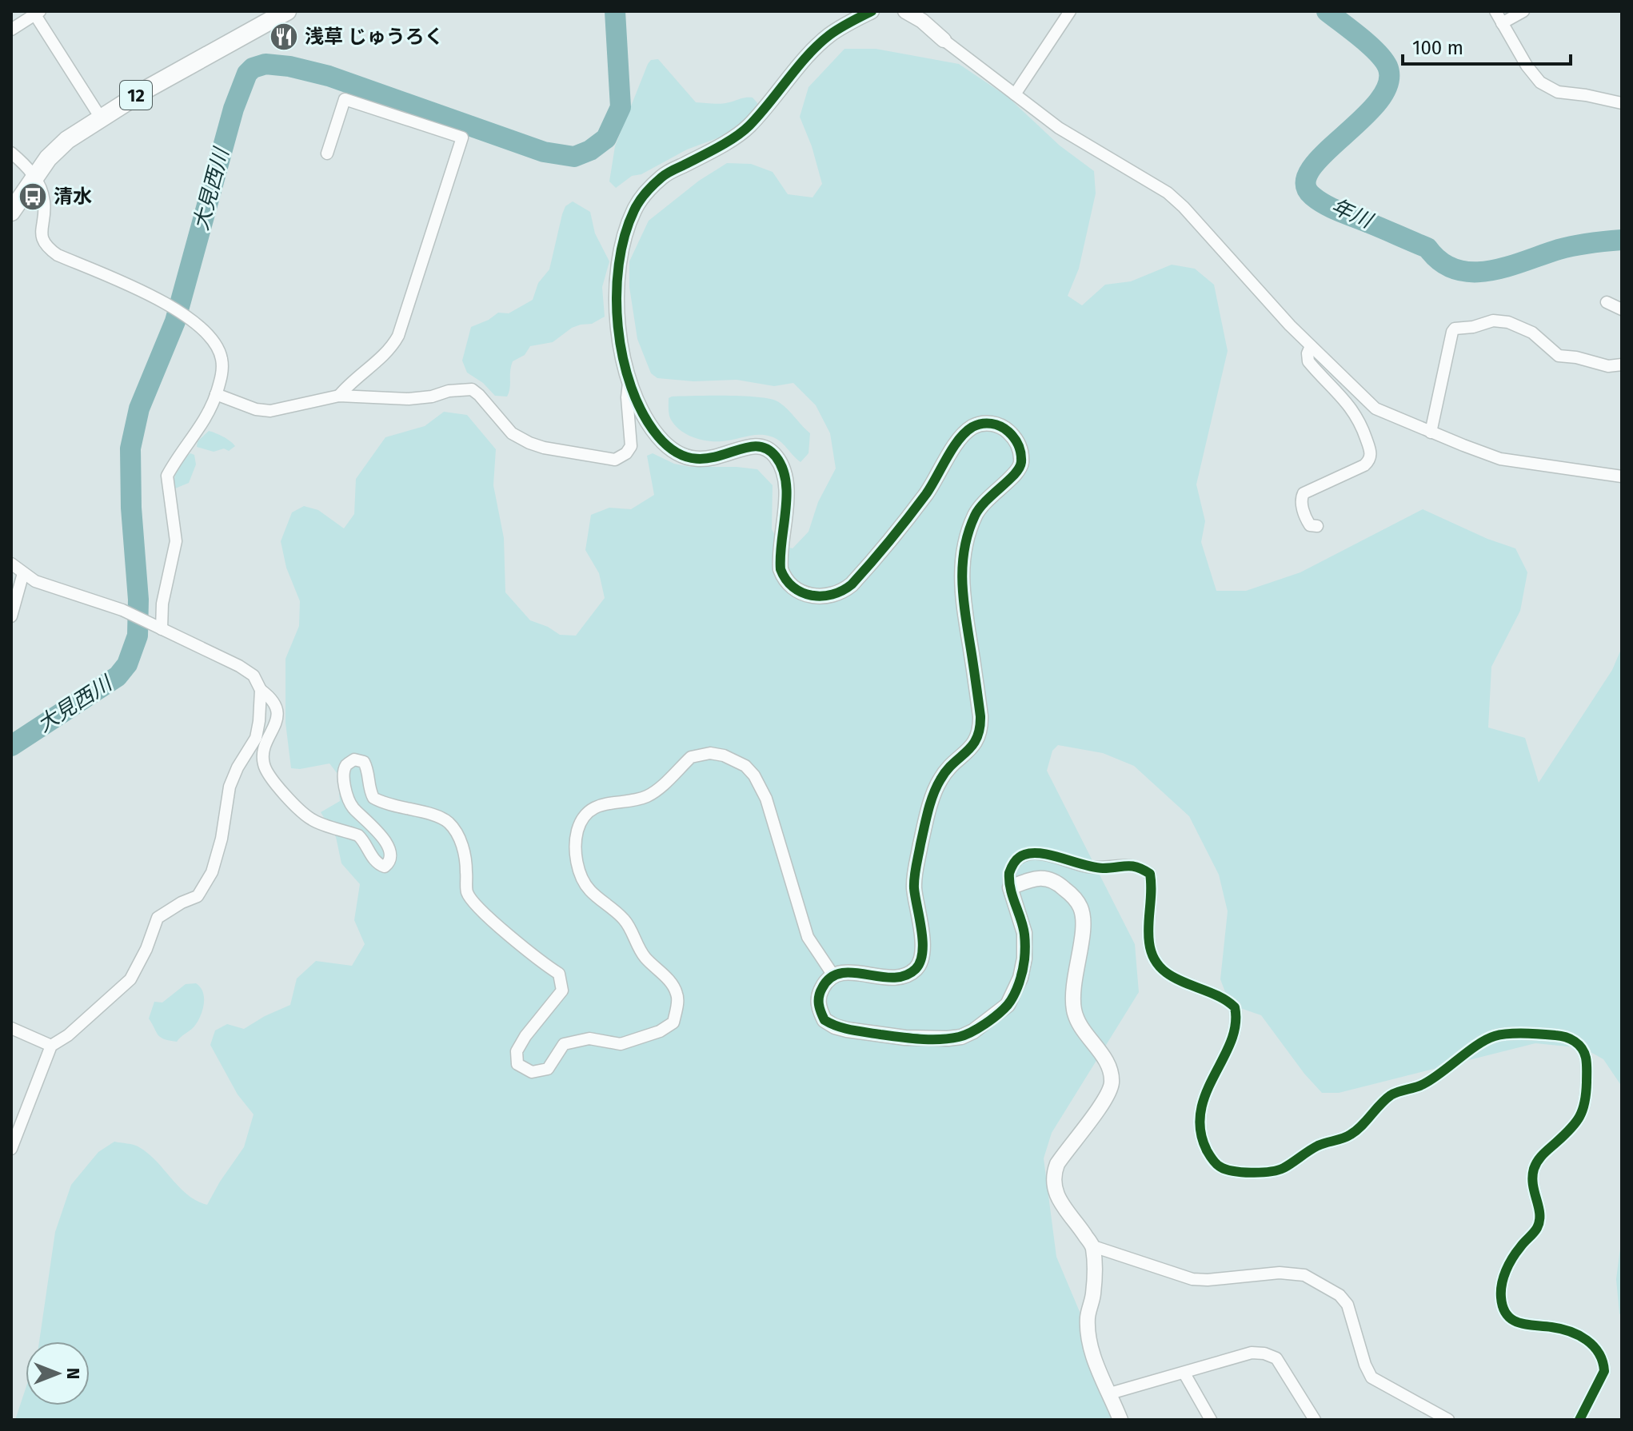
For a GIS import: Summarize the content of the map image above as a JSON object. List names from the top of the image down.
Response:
{
  "streets": {
    "main road": ["12"]
  },
  "water": ["大見西川", "年川"],
  "places": {
    "restaurant": ["浅草 じゅうろく"],
    "bus stop": ["清水"]
  },
  "scale_bar": "100 m",
  "north": "right"
}
